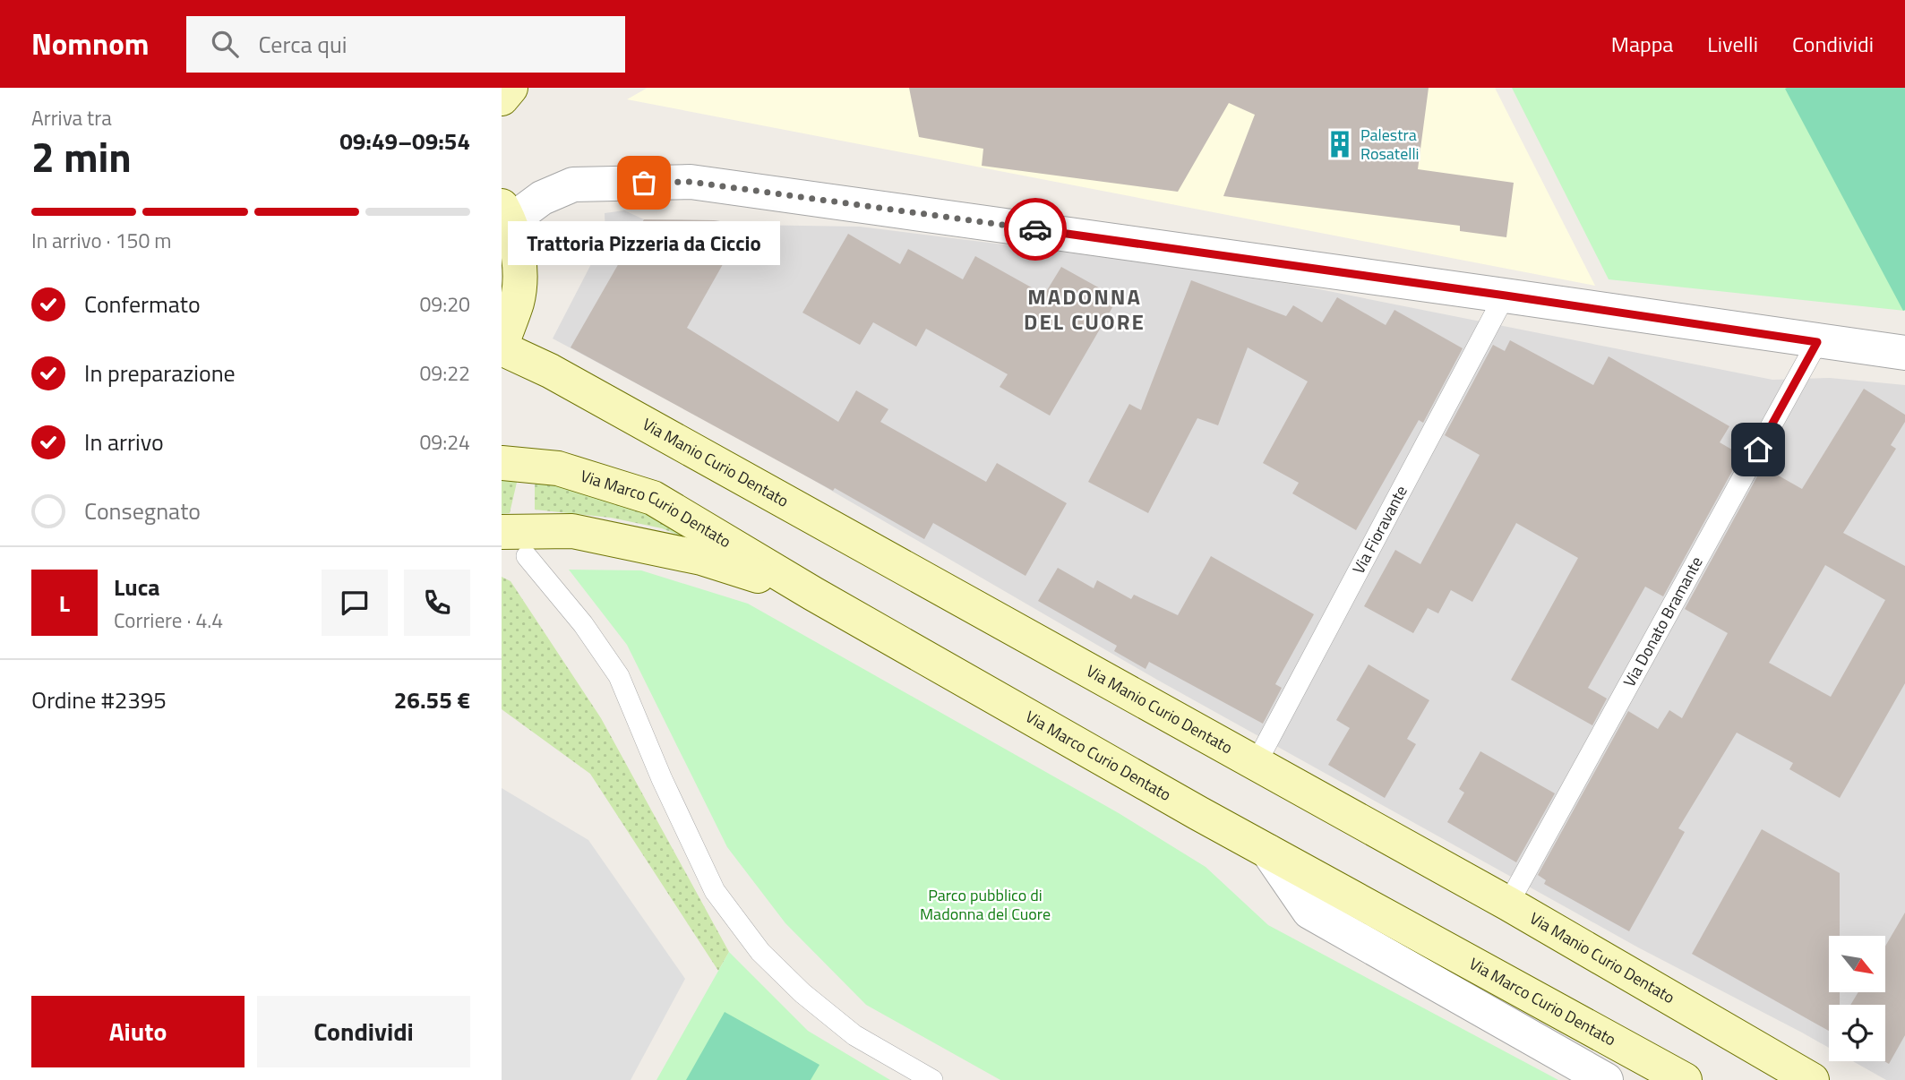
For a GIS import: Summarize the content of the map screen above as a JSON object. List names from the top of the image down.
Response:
{
  "streets": {
    "main road": ["Via Manio Curio Dentato", "Via Marco Curio Dentato"],
    "lane": ["Via Fioravante", "Via Donato Bramante"]
  },
  "crossings": [
    ["Via Manio Curio Dentato", "Via Fioravante"],
    ["Via Manio Curio Dentato", "Via Donato Bramante"]
  ],
  "districts": ["MADONNA DEL CUORE"],
  "parks": ["Parco pubblico di Madonna del Cuore"],
  "places": {
    "building": ["Palestra Rosatelli"],
    "other": ["Trattoria Pizzeria da Ciccio"]
  },
  "north": "bottom right",
  "page": {
    "header": "Nomnom",
    "search": "Cerca qui",
    "nav": ["Mappa", "Livelli", "Condividi"],
    "heading": ["2 min", "Arriva tra", "09:49–09:54"],
    "panel": [
      "Luca",
      "Corriere · 4.4",
      "Ordine #2395",
      "26.55 €"
    ],
    "bar": "In arrivo · 150 m",
    "bubble": "Trattoria Pizzeria da Ciccio",
    "list": [
      ["Confermato", "09:20"],
      ["In preparazione", "09:22"],
      ["In arrivo", "09:24"],
      "Consegnato"
    ],
    "round": "L",
    "buttons": ["Aiuto", "Condividi"]
  }
}
